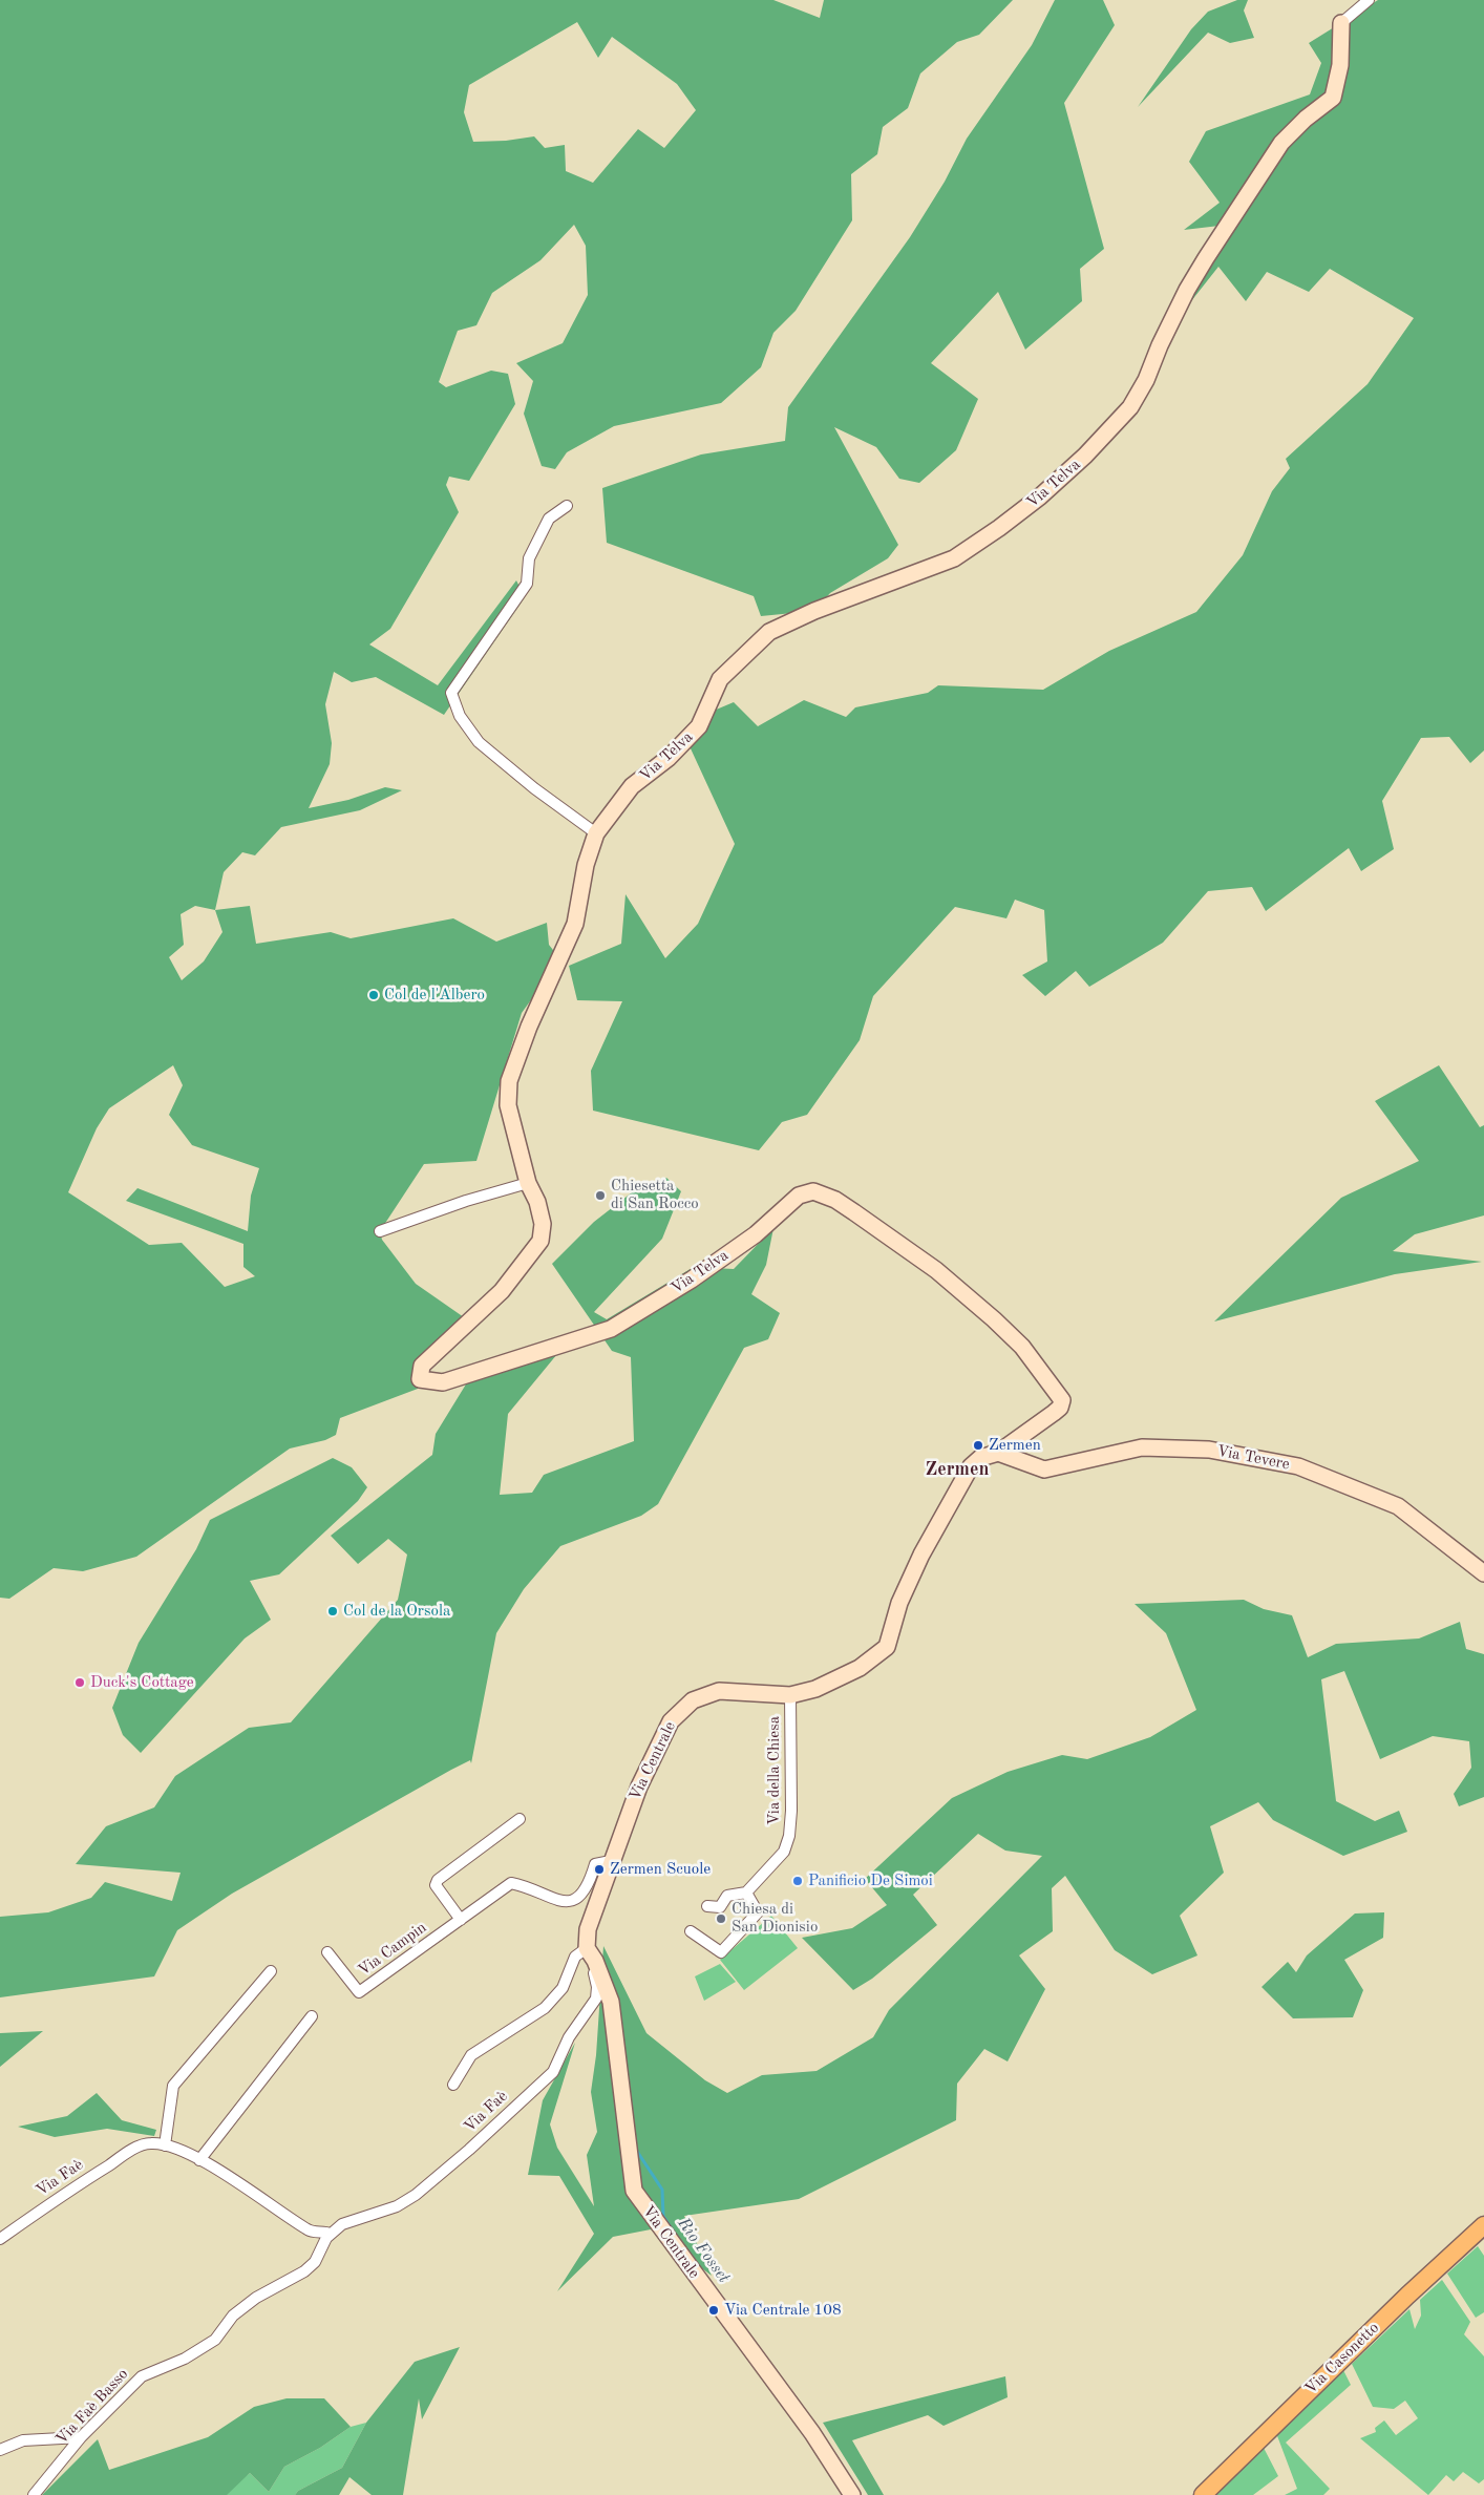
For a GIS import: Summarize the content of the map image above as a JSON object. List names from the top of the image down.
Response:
{
  "streets": {
    "main road": ["Via Casonetto"],
    "street": [
      "Via Telva",
      "Via Tevere",
      "Via Centrale",
      "Via della Chiesa",
      "Via Campin",
      "Via Faè",
      "Via Faè Basso"
    ]
  },
  "crossings": [
    ["Via Telva", "Via Tevere"],
    ["Via Telva", "Via Centrale"],
    ["Via Tevere", "Via Centrale"],
    ["Via Centrale", "Via della Chiesa"],
    ["Via Centrale", "Via Campin"],
    ["Via Centrale", "Via Faè"],
    ["Via Faè", "Via Faè Basso"]
  ],
  "districts": ["Zermen"],
  "water": ["Rio Fosset"],
  "places": [
    "Col de l'Albero",
    "Chiesetta di San Rocco",
    "Zermen",
    "Col de la Orsola",
    "Duck's Cottage",
    "Zermen Scuole",
    "Panificio De Simoi",
    "Chiesa di San Dionisio",
    "Via Centrale 108"
  ]
}
